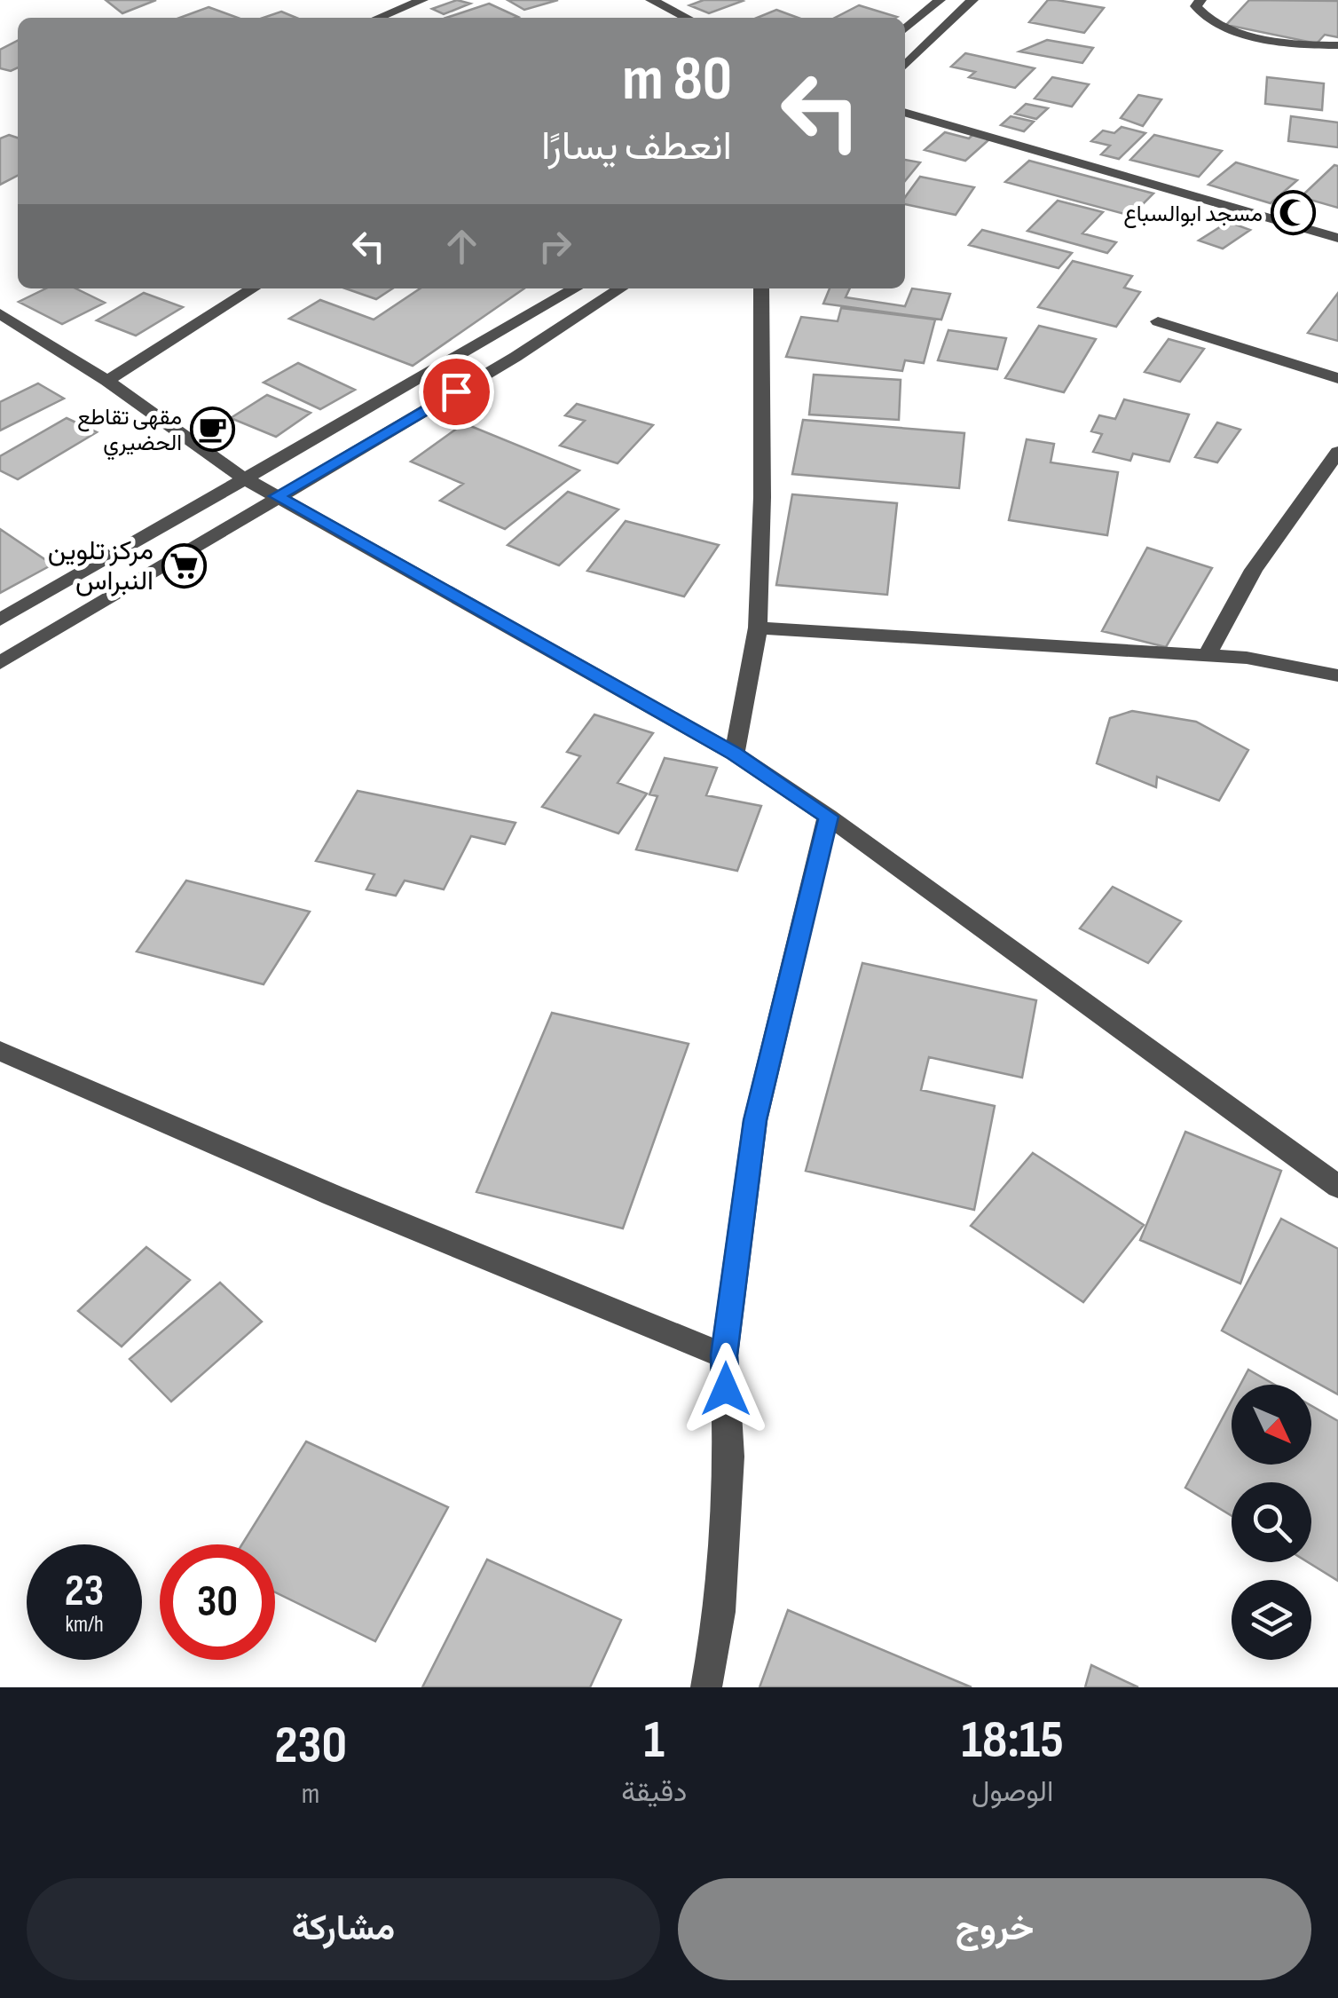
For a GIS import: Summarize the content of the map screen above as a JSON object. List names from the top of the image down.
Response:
{
  "places": {
    "mosque": ["مسجد ابوالسباع"],
    "cafe": ["مقهى تقاطع الحضيري"],
    "supermarket": ["مركز تلوين النبراس"]
  },
  "north": "bottom right",
  "page": {
    "turn": ["80 m", "انعطف يسارًا"],
    "speed": "23 km/h",
    "limit": "30",
    "eta": [
      "18:15",
      "الوصول",
      "1",
      "دقيقة",
      "230",
      "m"
    ],
    "buttons": ["خروج", "مشاركة"]
  }
}
